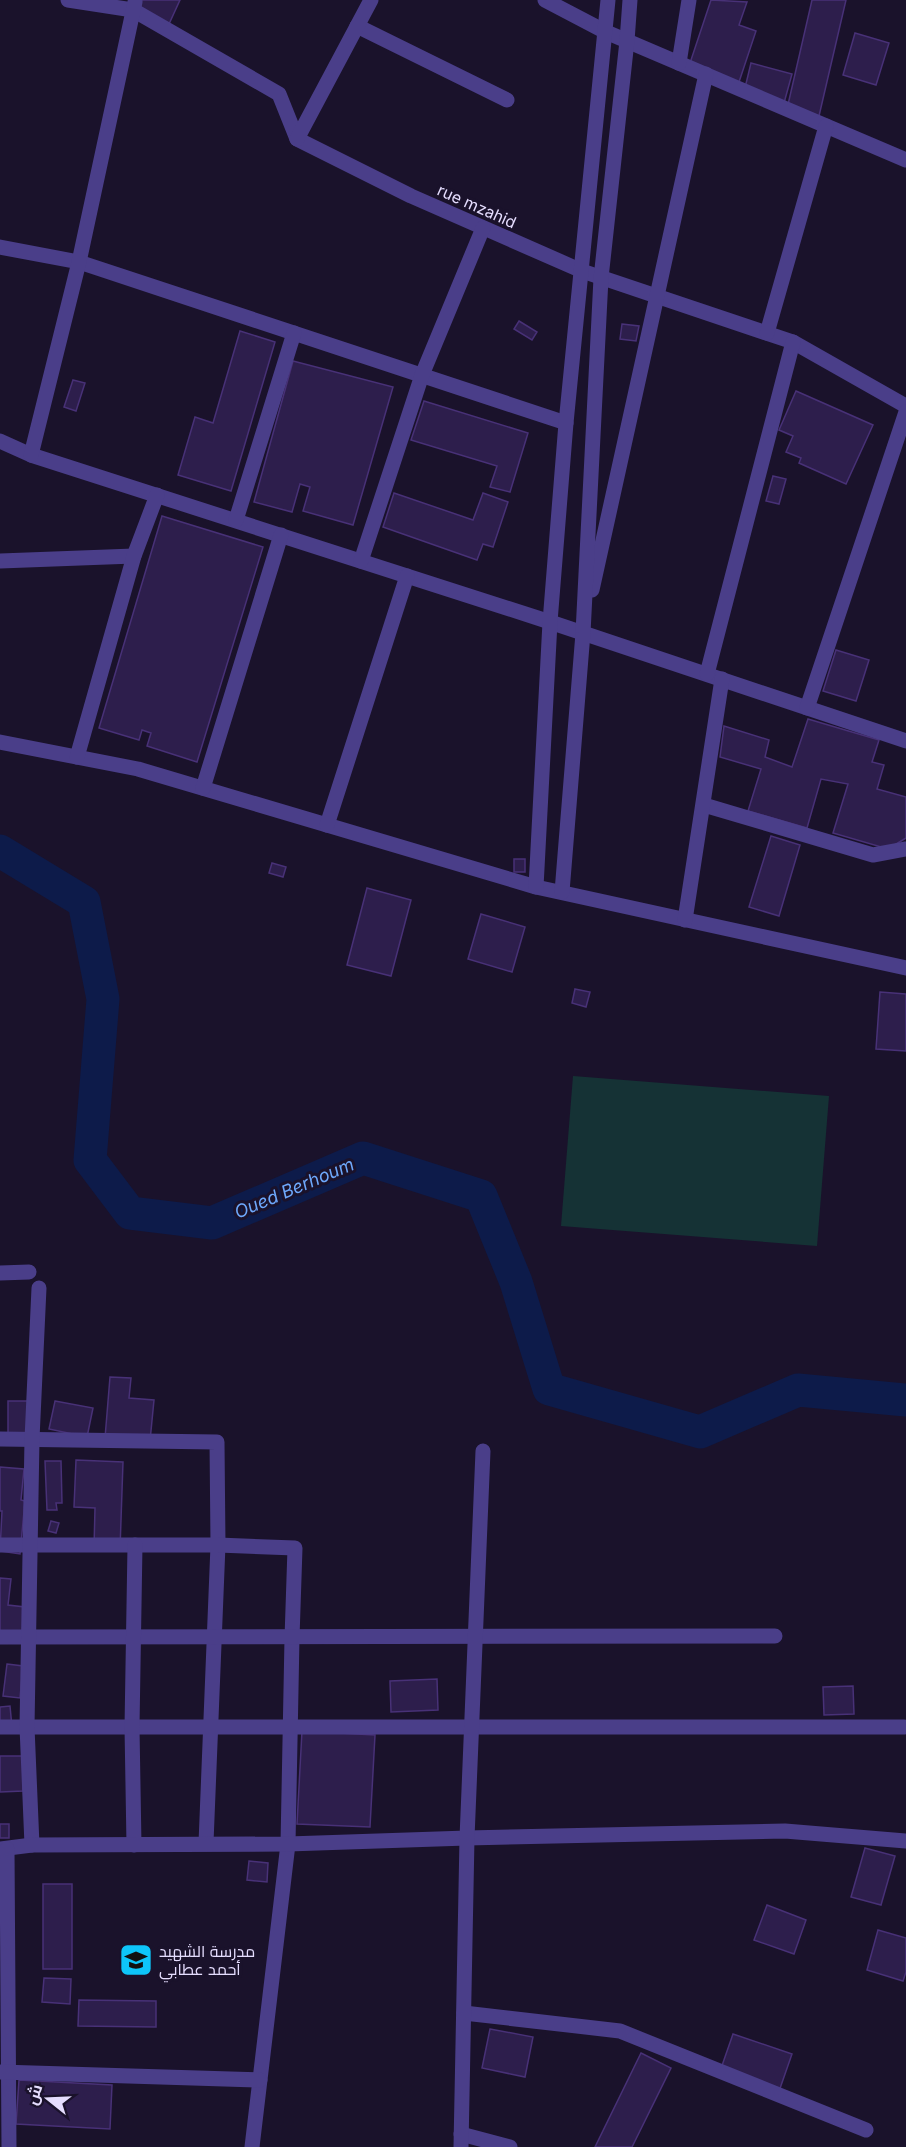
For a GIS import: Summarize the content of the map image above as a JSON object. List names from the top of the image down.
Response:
{
  "streets": {
    "street": ["rue mzahid"]
  },
  "water": ["Oued Berhoum"],
  "places": {
    "school or university": ["مدرسة الشهيد أحمد عطابي"]
  },
  "north": "left"
}
